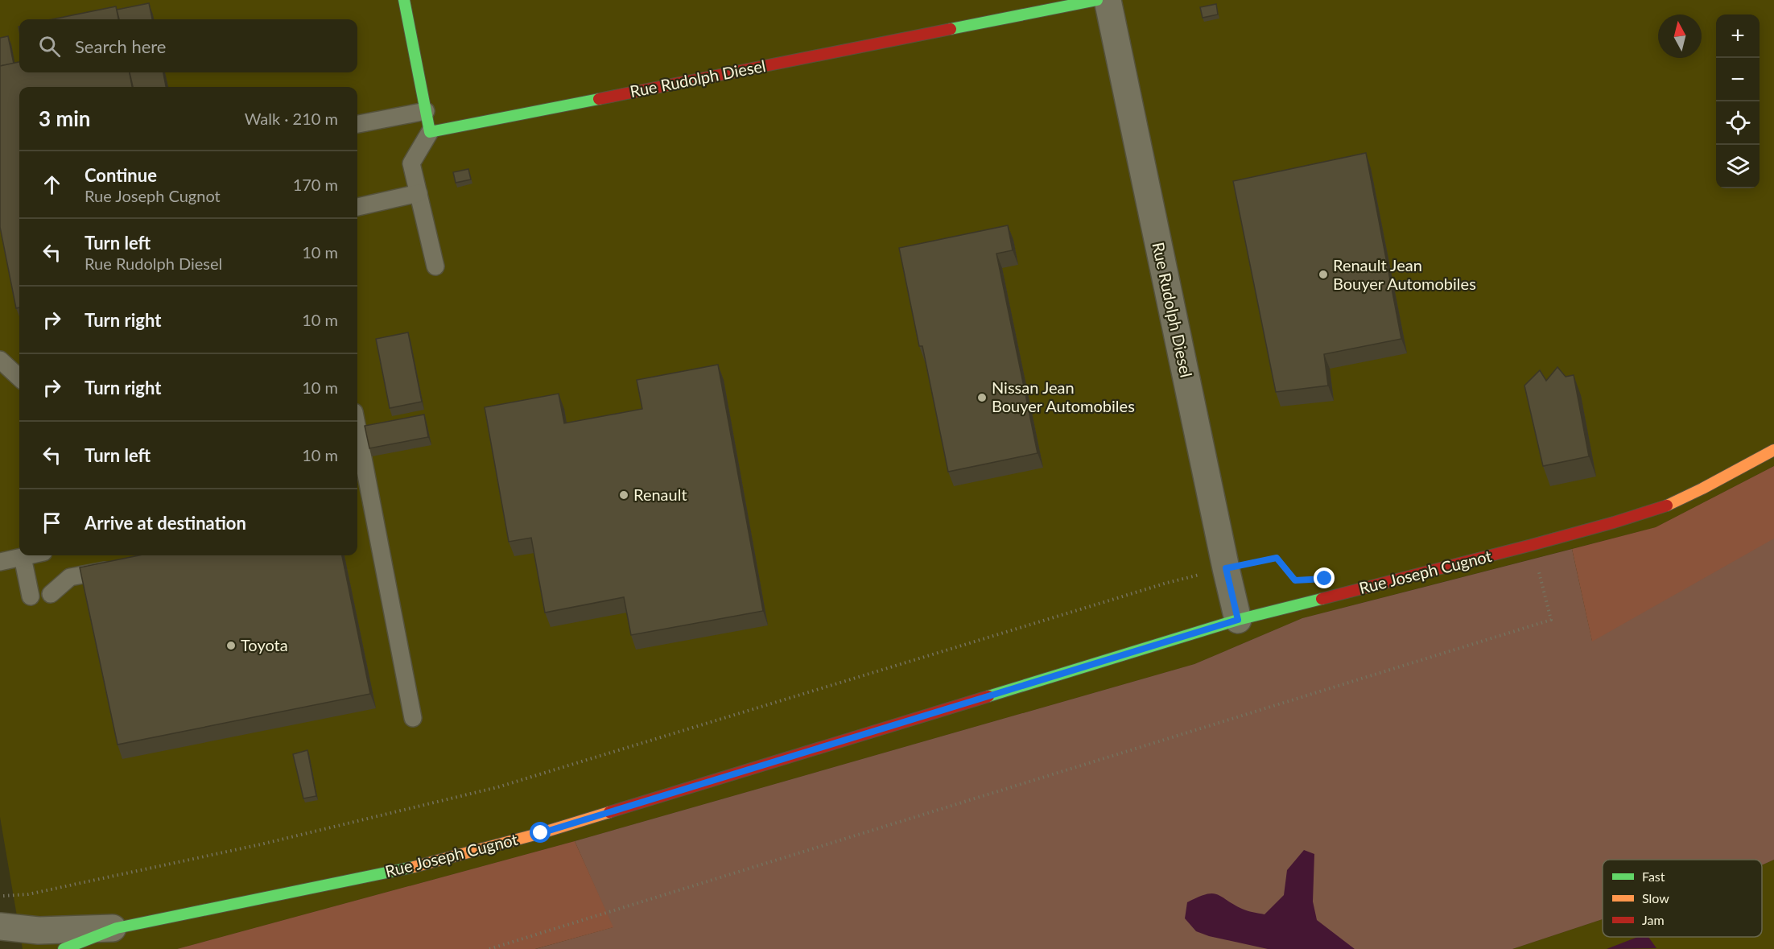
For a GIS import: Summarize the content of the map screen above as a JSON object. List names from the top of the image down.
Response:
{
  "streets": {
    "street": ["Rue Rudolph Diesel", "Rue Joseph Cugnot"]
  },
  "crossings": [
    ["Rue Rudolph Diesel", "Rue Joseph Cugnot"]
  ],
  "places": [
    "Renault Jean Bouyer Automobiles",
    "Nissan Jean Bouyer Automobiles",
    "Renault",
    "Toyota"
  ],
  "legend": ["Fast", "Slow", "Jam"],
  "north": "top",
  "page": {
    "map_buttons": ["+", "−"],
    "search": "Search here",
    "heading": ["3 min", "Walk · 210 m"],
    "list": [
      ["Continue", "Rue Joseph Cugnot", "170 m"],
      ["Turn left", "Rue Rudolph Diesel", "10 m"],
      ["Turn right", "10 m"],
      ["Turn right", "10 m"],
      ["Turn left", "10 m"],
      "Arrive at destination"
    ]
  }
}
